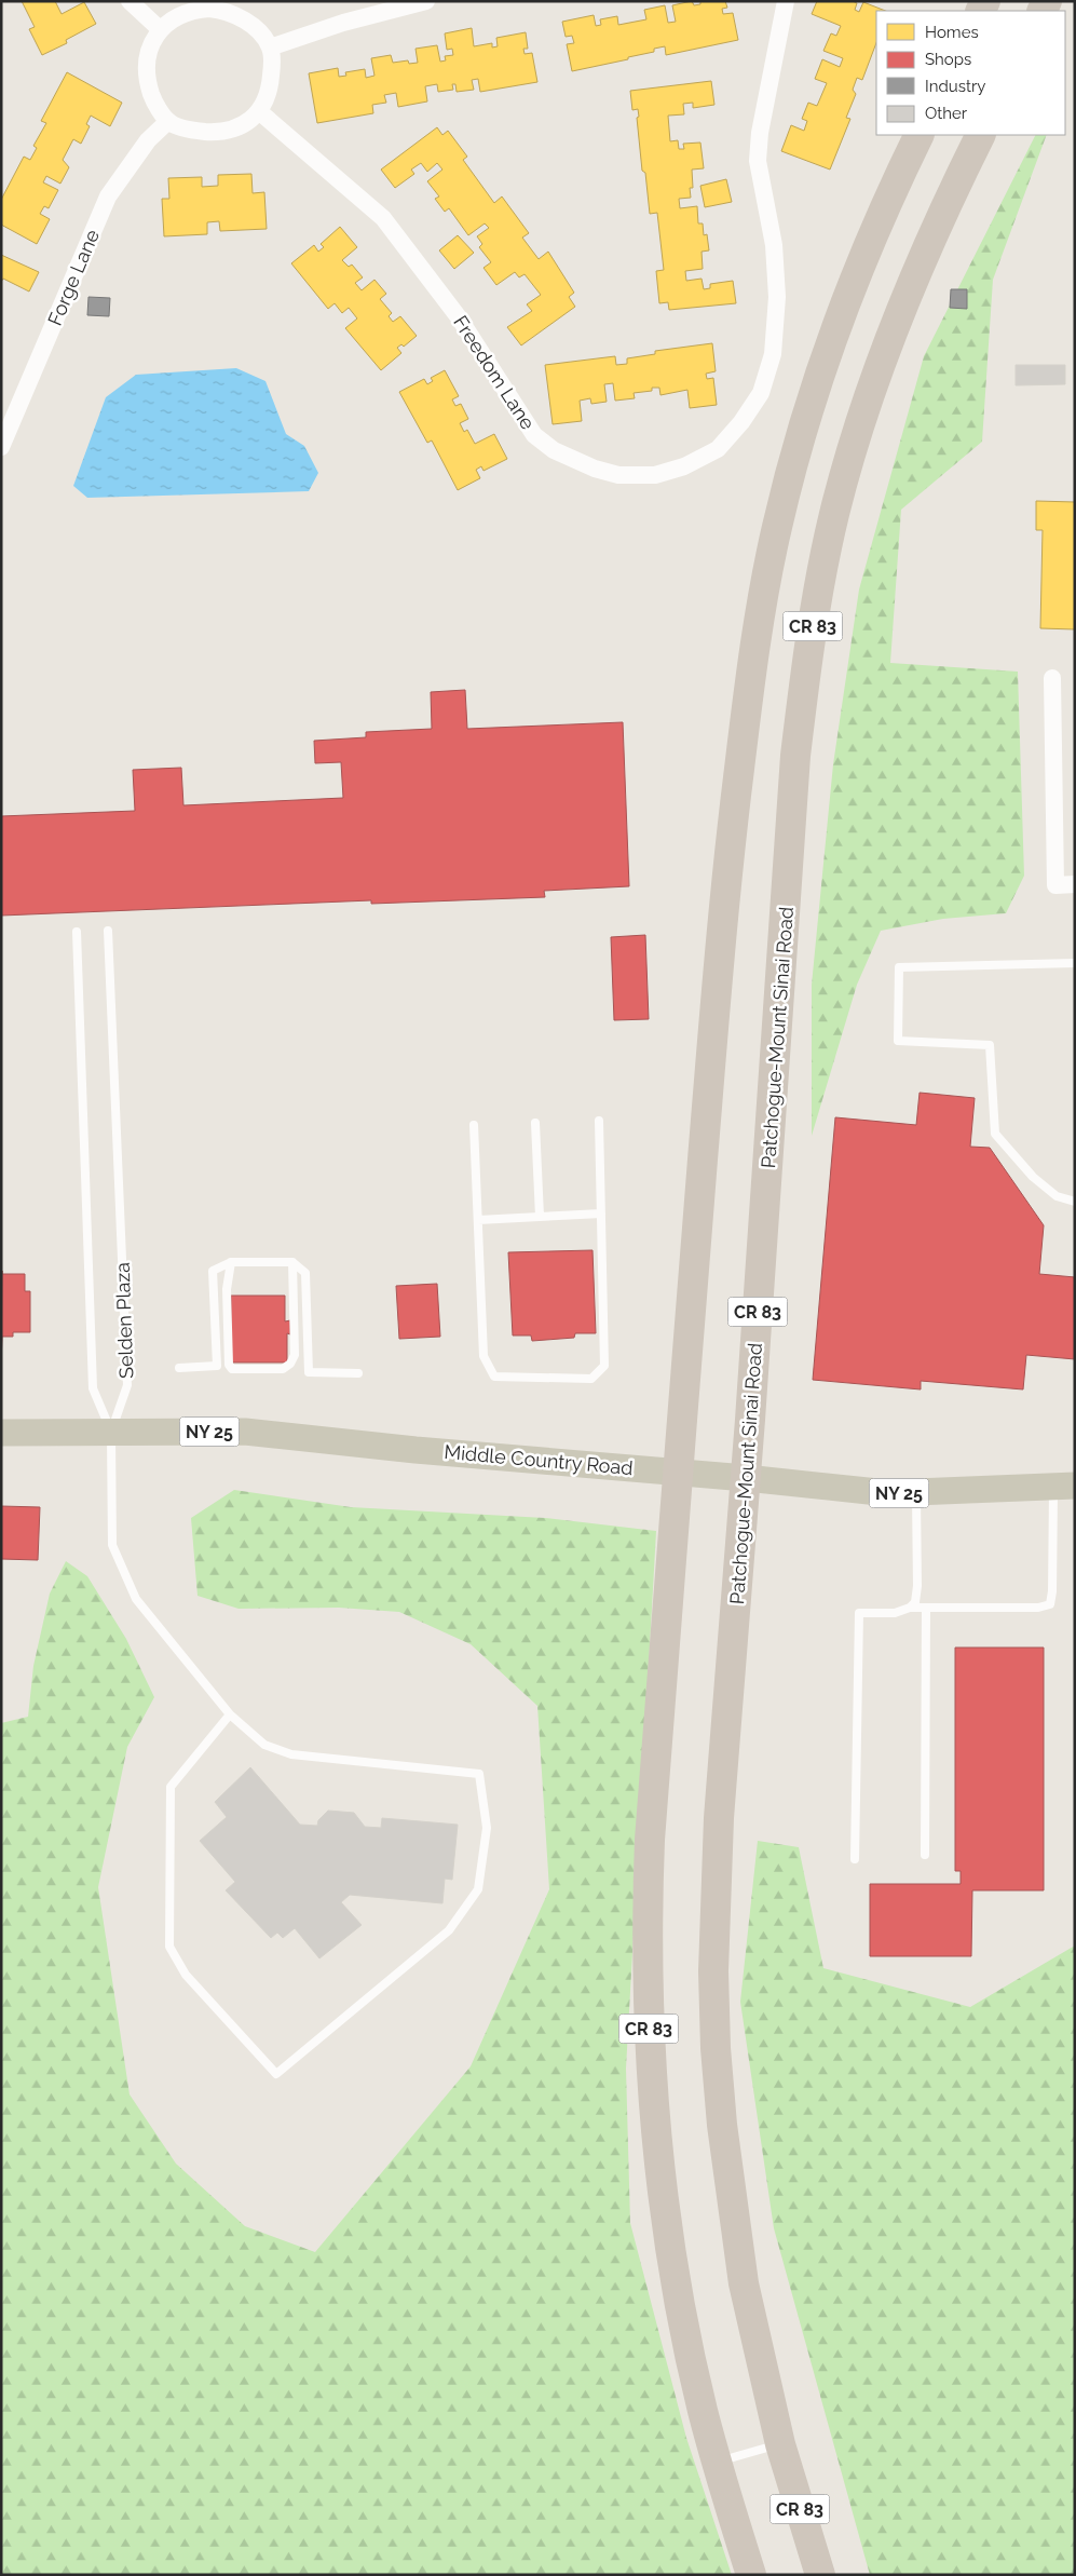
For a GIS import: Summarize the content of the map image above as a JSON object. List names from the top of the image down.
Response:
{
  "streets": {
    "highway": ["CR 83", "Patchogue-Mount Sinai Road"],
    "main road": ["NY 25", "Middle Country Road"],
    "street": ["Forge Lane", "Freedom Lane"],
    "lane": ["Selden Plaza"]
  },
  "crossings": [
    ["Forge Lane", "Freedom Lane"],
    ["CR 83", "Middle Country Road"],
    ["Patchogue-Mount Sinai Road", "Middle Country Road"],
    ["Selden Plaza", "Middle Country Road"]
  ],
  "legend": [
    "Homes",
    "Shops",
    "Industry",
    "Other"
  ]
}
